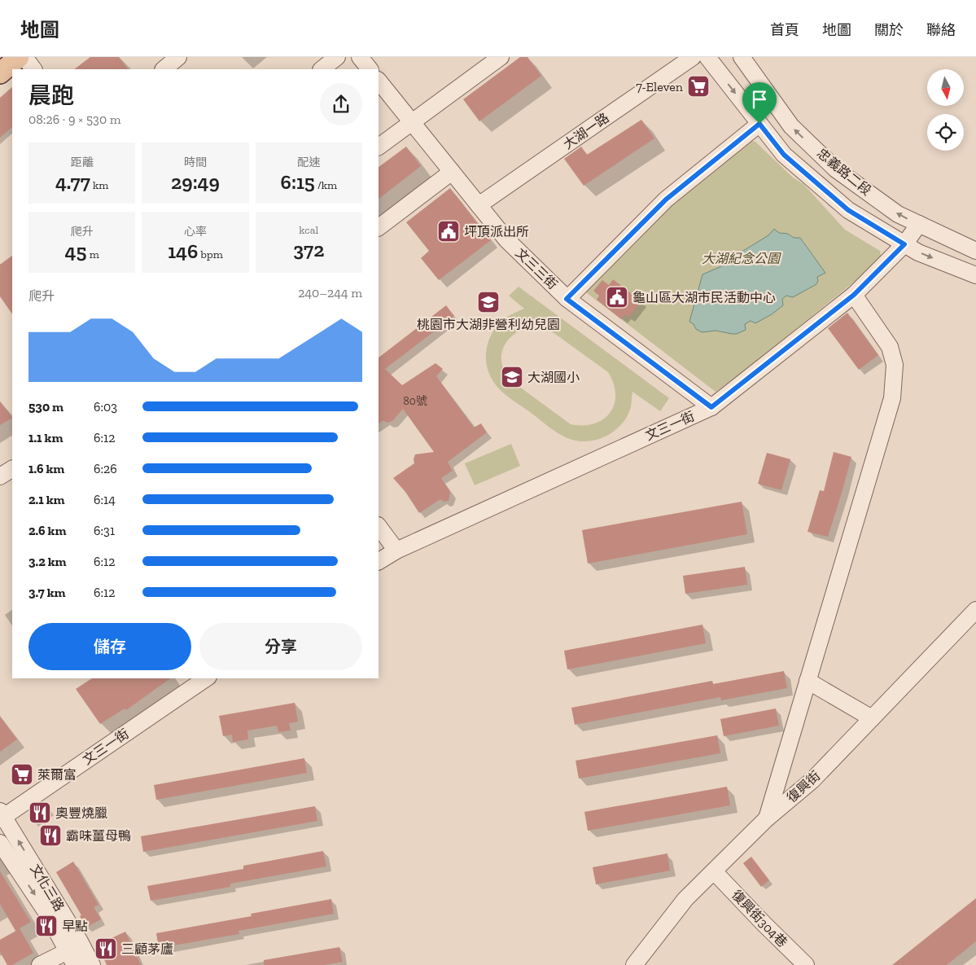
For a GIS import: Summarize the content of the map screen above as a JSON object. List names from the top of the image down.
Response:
{
  "streets": {
    "street": [
      "大湖一路",
      "忠義路二段",
      "文三三街",
      "文三一街",
      "復興街",
      "文化三路",
      "復興街304巷"
    ]
  },
  "crossings": [
    ["大湖一路", "文三三街"],
    ["忠義路二段", "文三一街"],
    ["文三三街", "文三一街"],
    ["文三一街", "文化三路"],
    ["復興街", "復興街304巷"]
  ],
  "parks": ["大湖紀念公園"],
  "places": {
    "supermarket": ["7-Eleven", "萊爾富"],
    "public building": ["坪頂派出所", "龜山區大湖市民活動中心"],
    "school or university": ["桃園市大湖非營利幼兒園", "大湖國小"],
    "restaurant": [
      "奧豐燒臘",
      "霸味薑母鴨",
      "早點",
      "三顧茅廬"
    ]
  },
  "house_numbers": ["80號"],
  "north": "bottom",
  "page": {
    "header": "地圖",
    "nav": [
      "首頁",
      "地圖",
      "關於",
      "聯絡"
    ],
    "heading": ["晨跑", "08:26 · 9 × 530 m"],
    "stats": [
      ["距離", "4.77 km"],
      ["時間", "29:49"],
      ["配速", "6:15 /km"],
      ["爬升", "45 m"],
      ["心率", "146 bpm"],
      ["kcal", "372"]
    ],
    "chart": ["爬升", "240–244 m"],
    "list": [
      {
        "name": "530 m",
        "note": "6:03"
      },
      {
        "name": "1.1 km",
        "note": "6:12"
      },
      {
        "name": "1.6 km",
        "note": "6:26"
      },
      {
        "name": "2.1 km",
        "note": "6:14"
      },
      {
        "name": "2.6 km",
        "note": "6:31"
      },
      {
        "name": "3.2 km",
        "note": "6:12"
      },
      {
        "name": "3.7 km",
        "note": "6:12"
      }
    ],
    "buttons": ["儲存", "分享"]
  }
}
